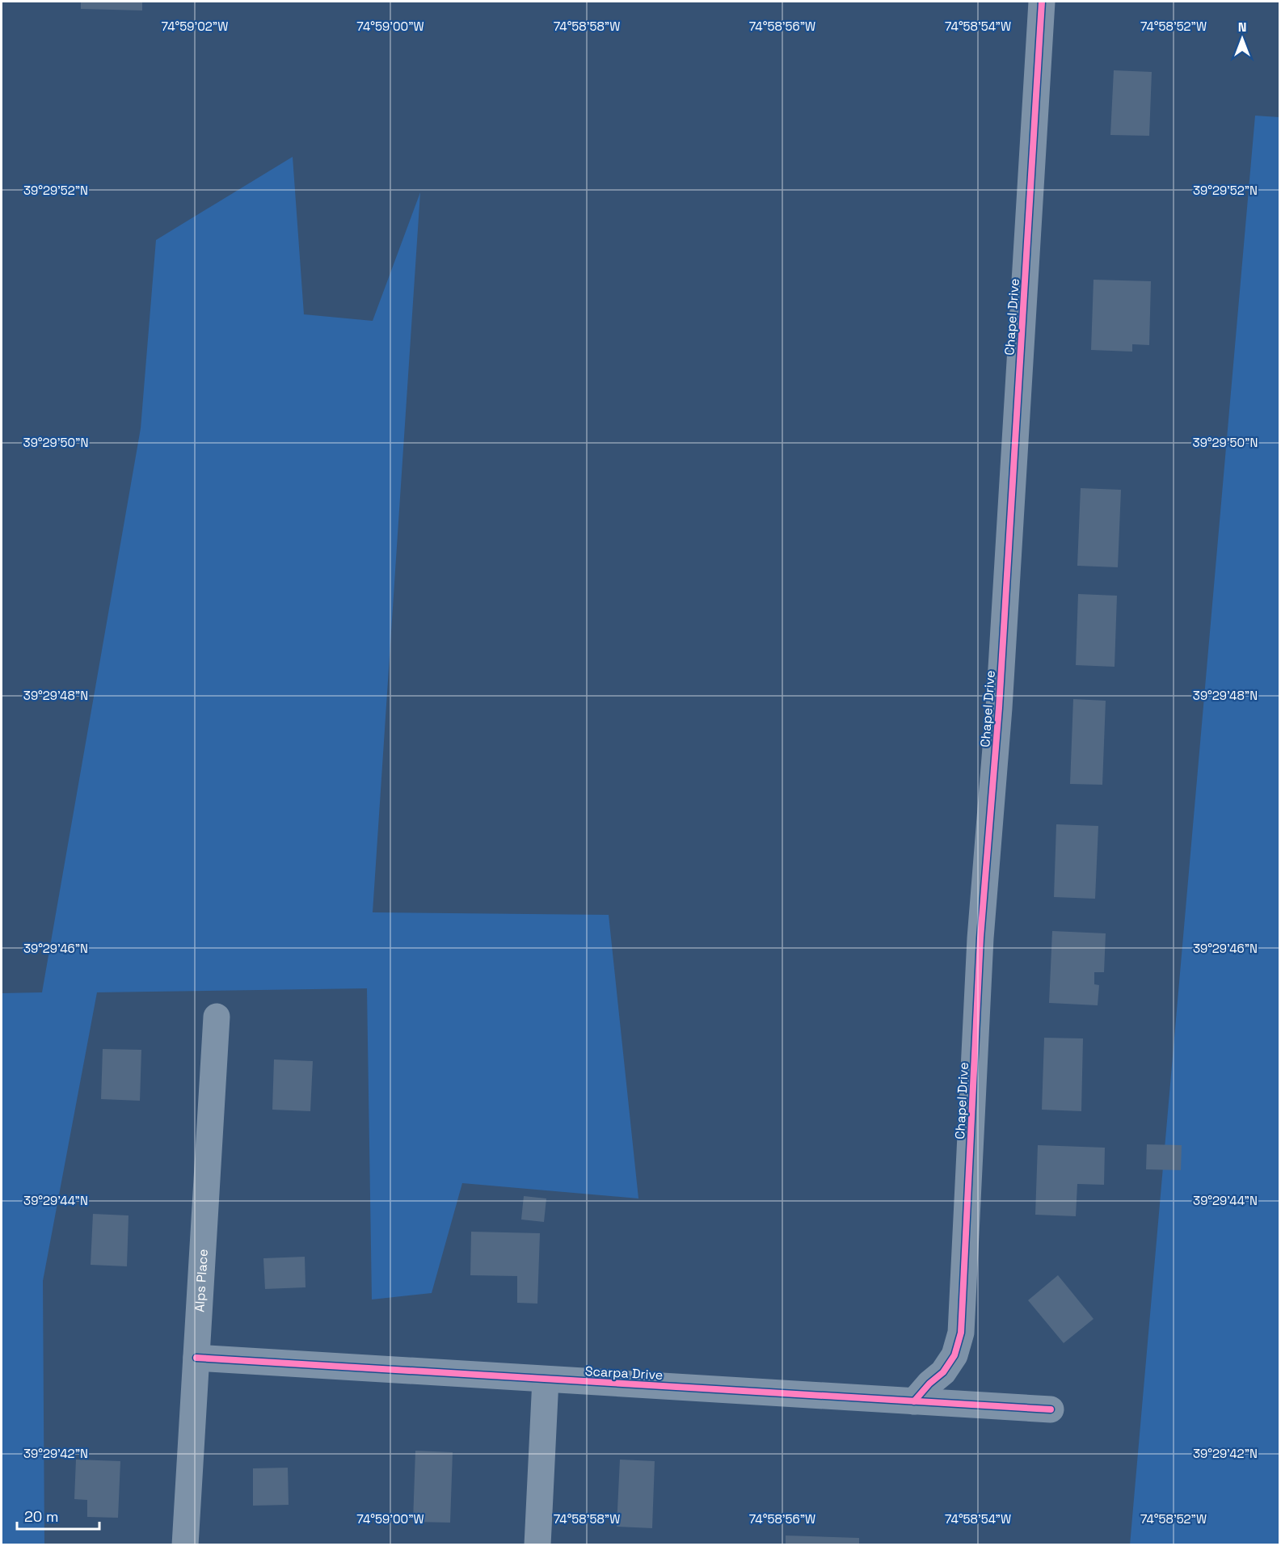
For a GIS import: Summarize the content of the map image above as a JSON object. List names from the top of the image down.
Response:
{
  "streets": {
    "street": ["Chapel Drive", "Alps Place", "Scarpa Drive"]
  },
  "crossings": [
    ["Chapel Drive", "Scarpa Drive"],
    ["Alps Place", "Scarpa Drive"]
  ],
  "scale_bar": "20 m",
  "north": "top",
  "coordinates": [
    "74°59'02\"W",
    "74°59'00\"W",
    "74°58'58\"W",
    "74°58'56\"W",
    "74°58'54\"W",
    "74°58'52\"W",
    "39°29'52\"N",
    "39°29'50\"N",
    "39°29'48\"N",
    "39°29'46\"N",
    "39°29'44\"N",
    "39°29'42\"N"
  ]
}
